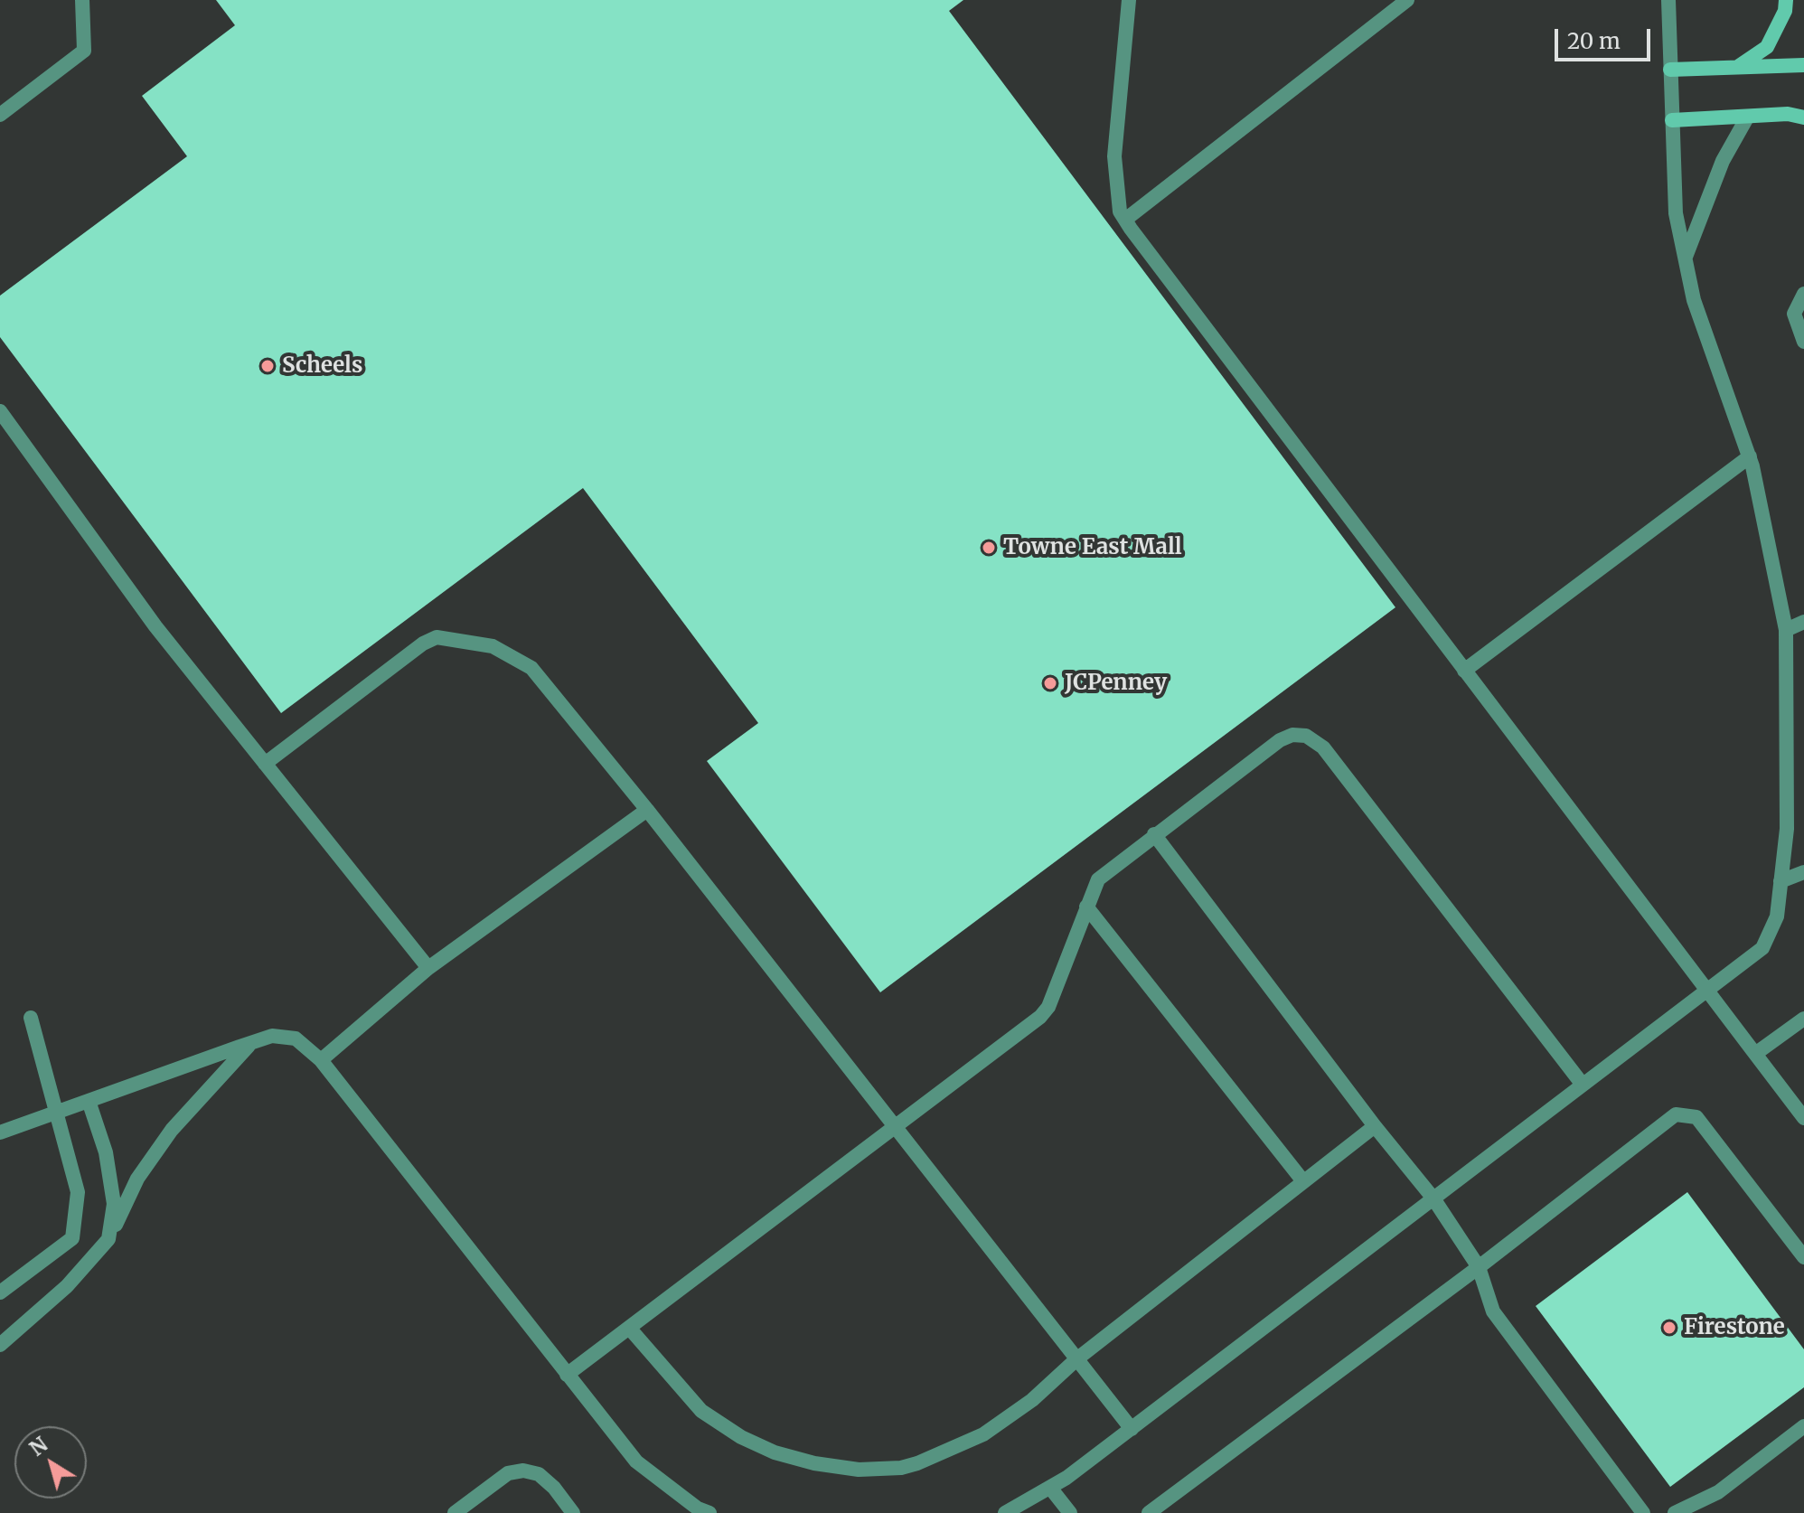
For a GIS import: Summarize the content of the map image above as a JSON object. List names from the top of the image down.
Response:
{
  "places": [
    "Scheels",
    "Towne East Mall",
    "JCPenney",
    "Firestone"
  ],
  "scale_bar": "20 m",
  "north": "top left"
}
